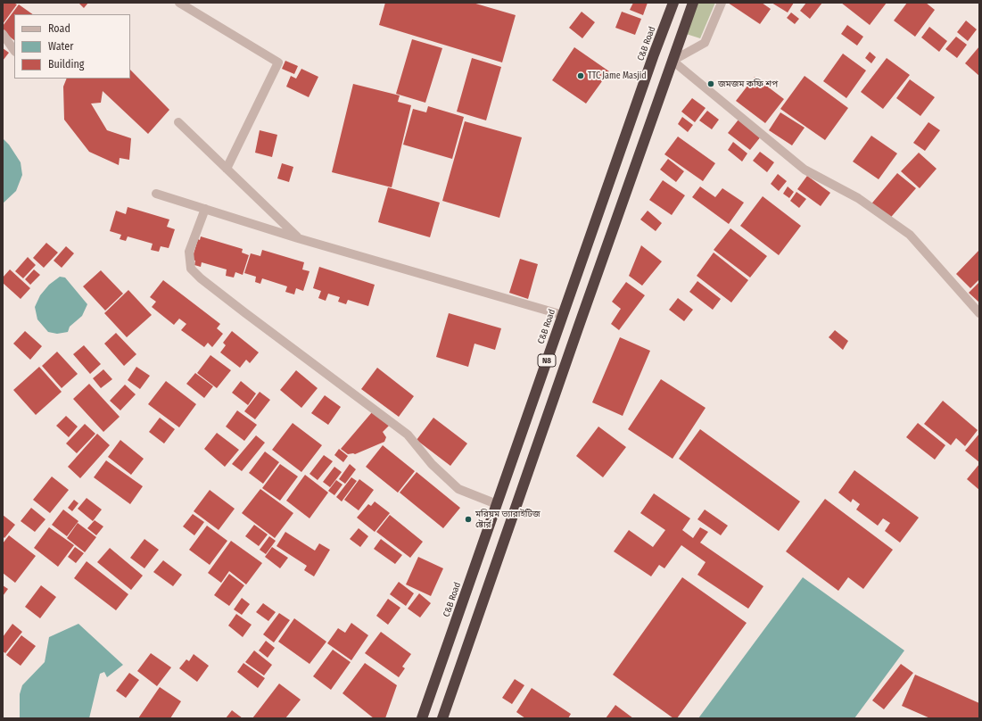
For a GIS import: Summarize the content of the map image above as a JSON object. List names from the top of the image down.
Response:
{
  "streets": {
    "highway": ["C&B Road", "N8"]
  },
  "places": ["TTC Jame Masjid", "জমজম কফি শপ", "মরিয়ম ভ্যারাইটিজ ষ্টোর্র"],
  "legend": ["Road", "Water", "Building"]
}
